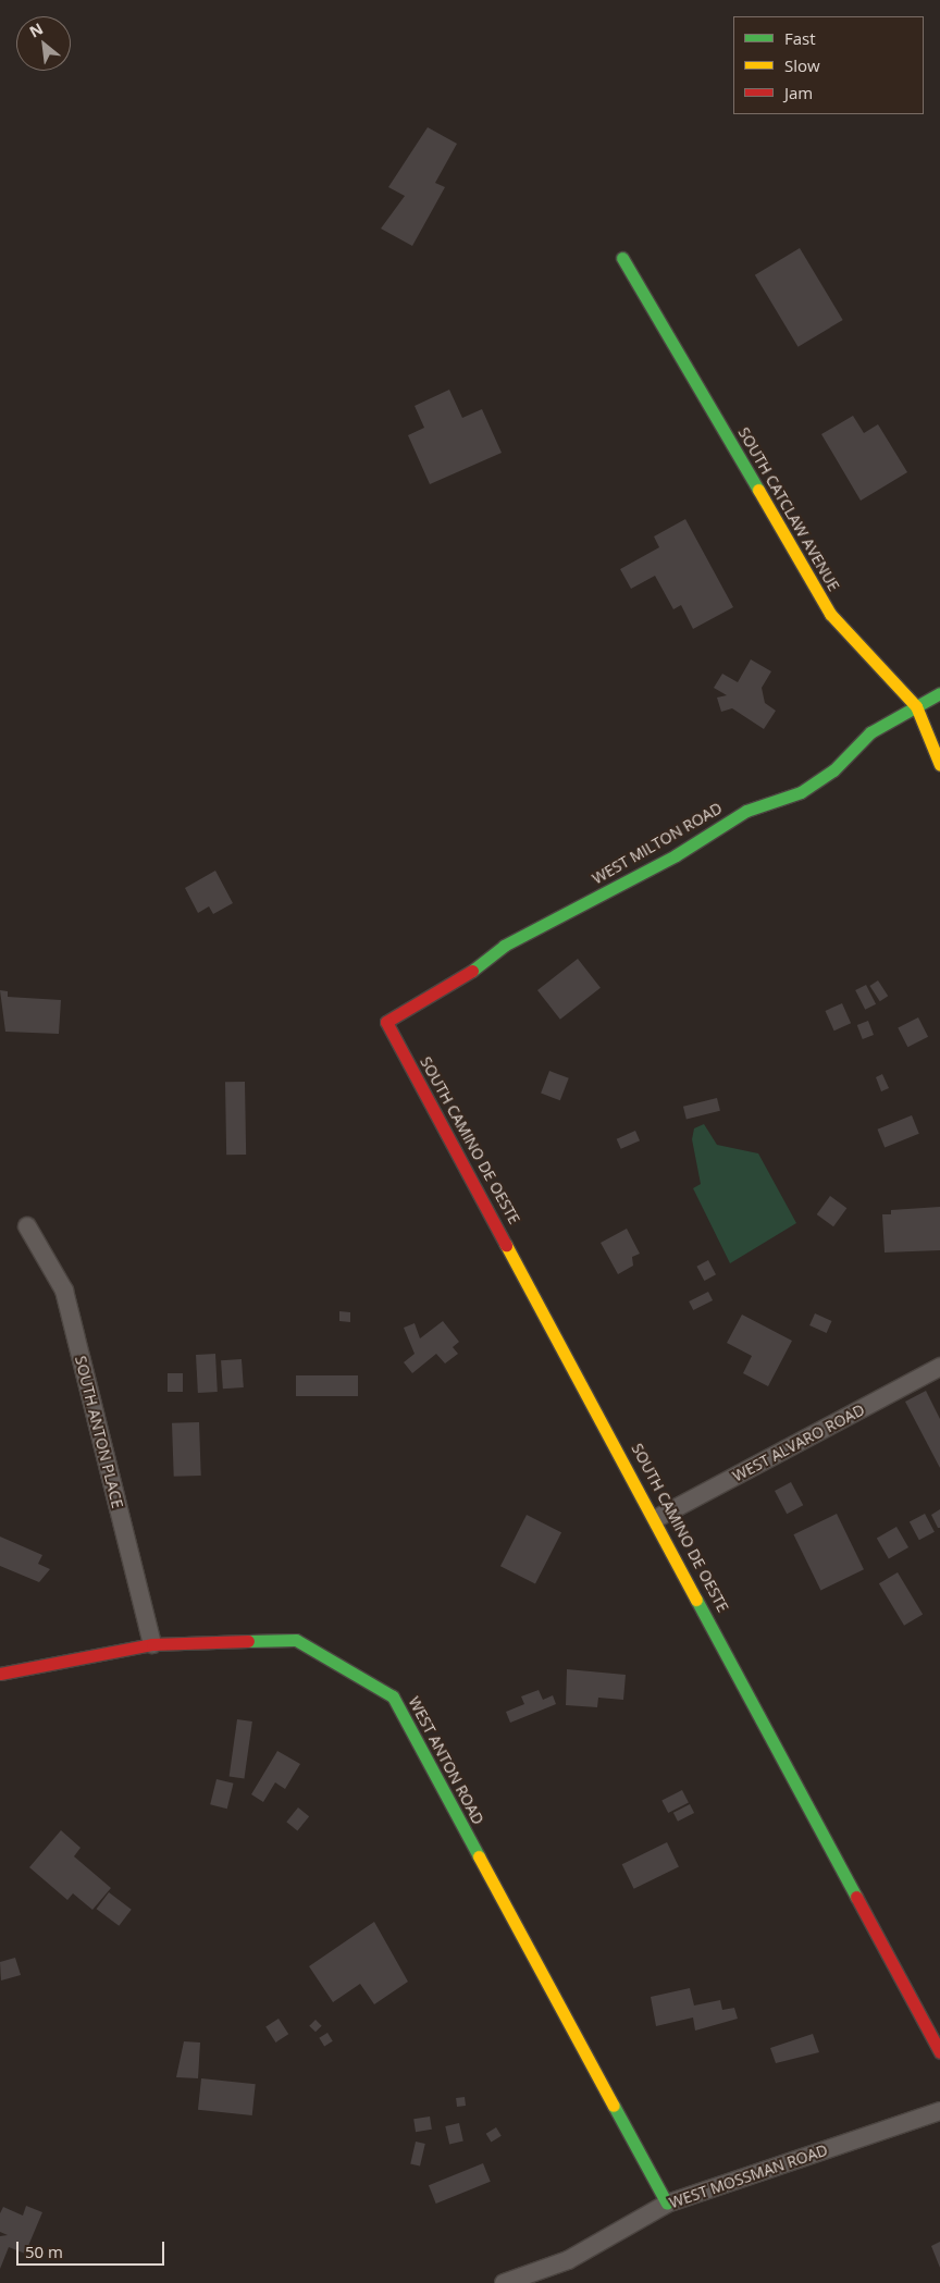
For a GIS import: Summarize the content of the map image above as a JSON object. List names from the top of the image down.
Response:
{
  "streets": {
    "street": [
      "SOUTH CATCLAW AVENUE",
      "WEST MILTON ROAD",
      "SOUTH CAMINO DE OESTE",
      "SOUTH ANTON PLACE",
      "WEST ALVARO ROAD",
      "WEST ANTON ROAD",
      "WEST MOSSMAN ROAD"
    ]
  },
  "crossings": [
    ["SOUTH CATCLAW AVENUE", "WEST MILTON ROAD"],
    ["WEST MILTON ROAD", "SOUTH CAMINO DE OESTE"],
    ["SOUTH CAMINO DE OESTE", "WEST ALVARO ROAD"],
    ["SOUTH ANTON PLACE", "WEST ANTON ROAD"],
    ["WEST ANTON ROAD", "WEST MOSSMAN ROAD"]
  ],
  "legend": ["Fast", "Slow", "Jam"],
  "scale_bar": "50 m",
  "north": "top left"
}
